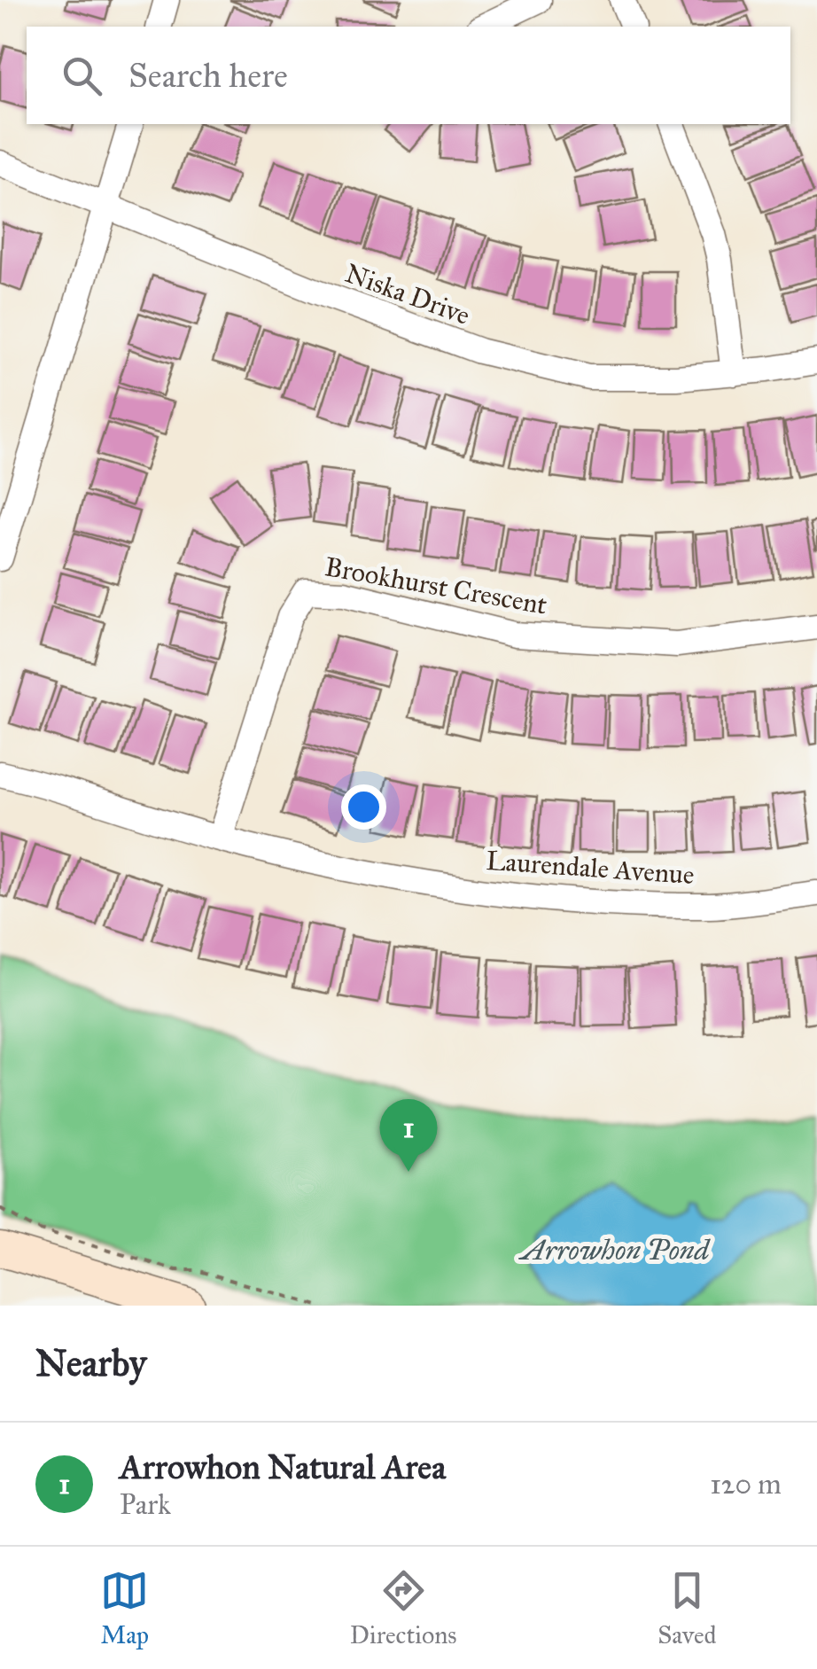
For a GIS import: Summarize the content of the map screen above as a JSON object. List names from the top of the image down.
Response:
{
  "streets": {
    "street": ["Niska Drive", "Brookhurst Crescent", "Laurendale Avenue"]
  },
  "crossings": [
    ["Brookhurst Crescent", "Laurendale Avenue"]
  ],
  "water": ["Arrowhon Pond"],
  "page": {
    "search": "Search here",
    "pins": "1",
    "heading": "Nearby",
    "list": [
      {
        "mark": "1",
        "name": "Arrowhon Natural Area",
        "note": "Park",
        "value": "120 m"
      }
    ],
    "nav": ["Map", "Directions", "Saved"]
  }
}
